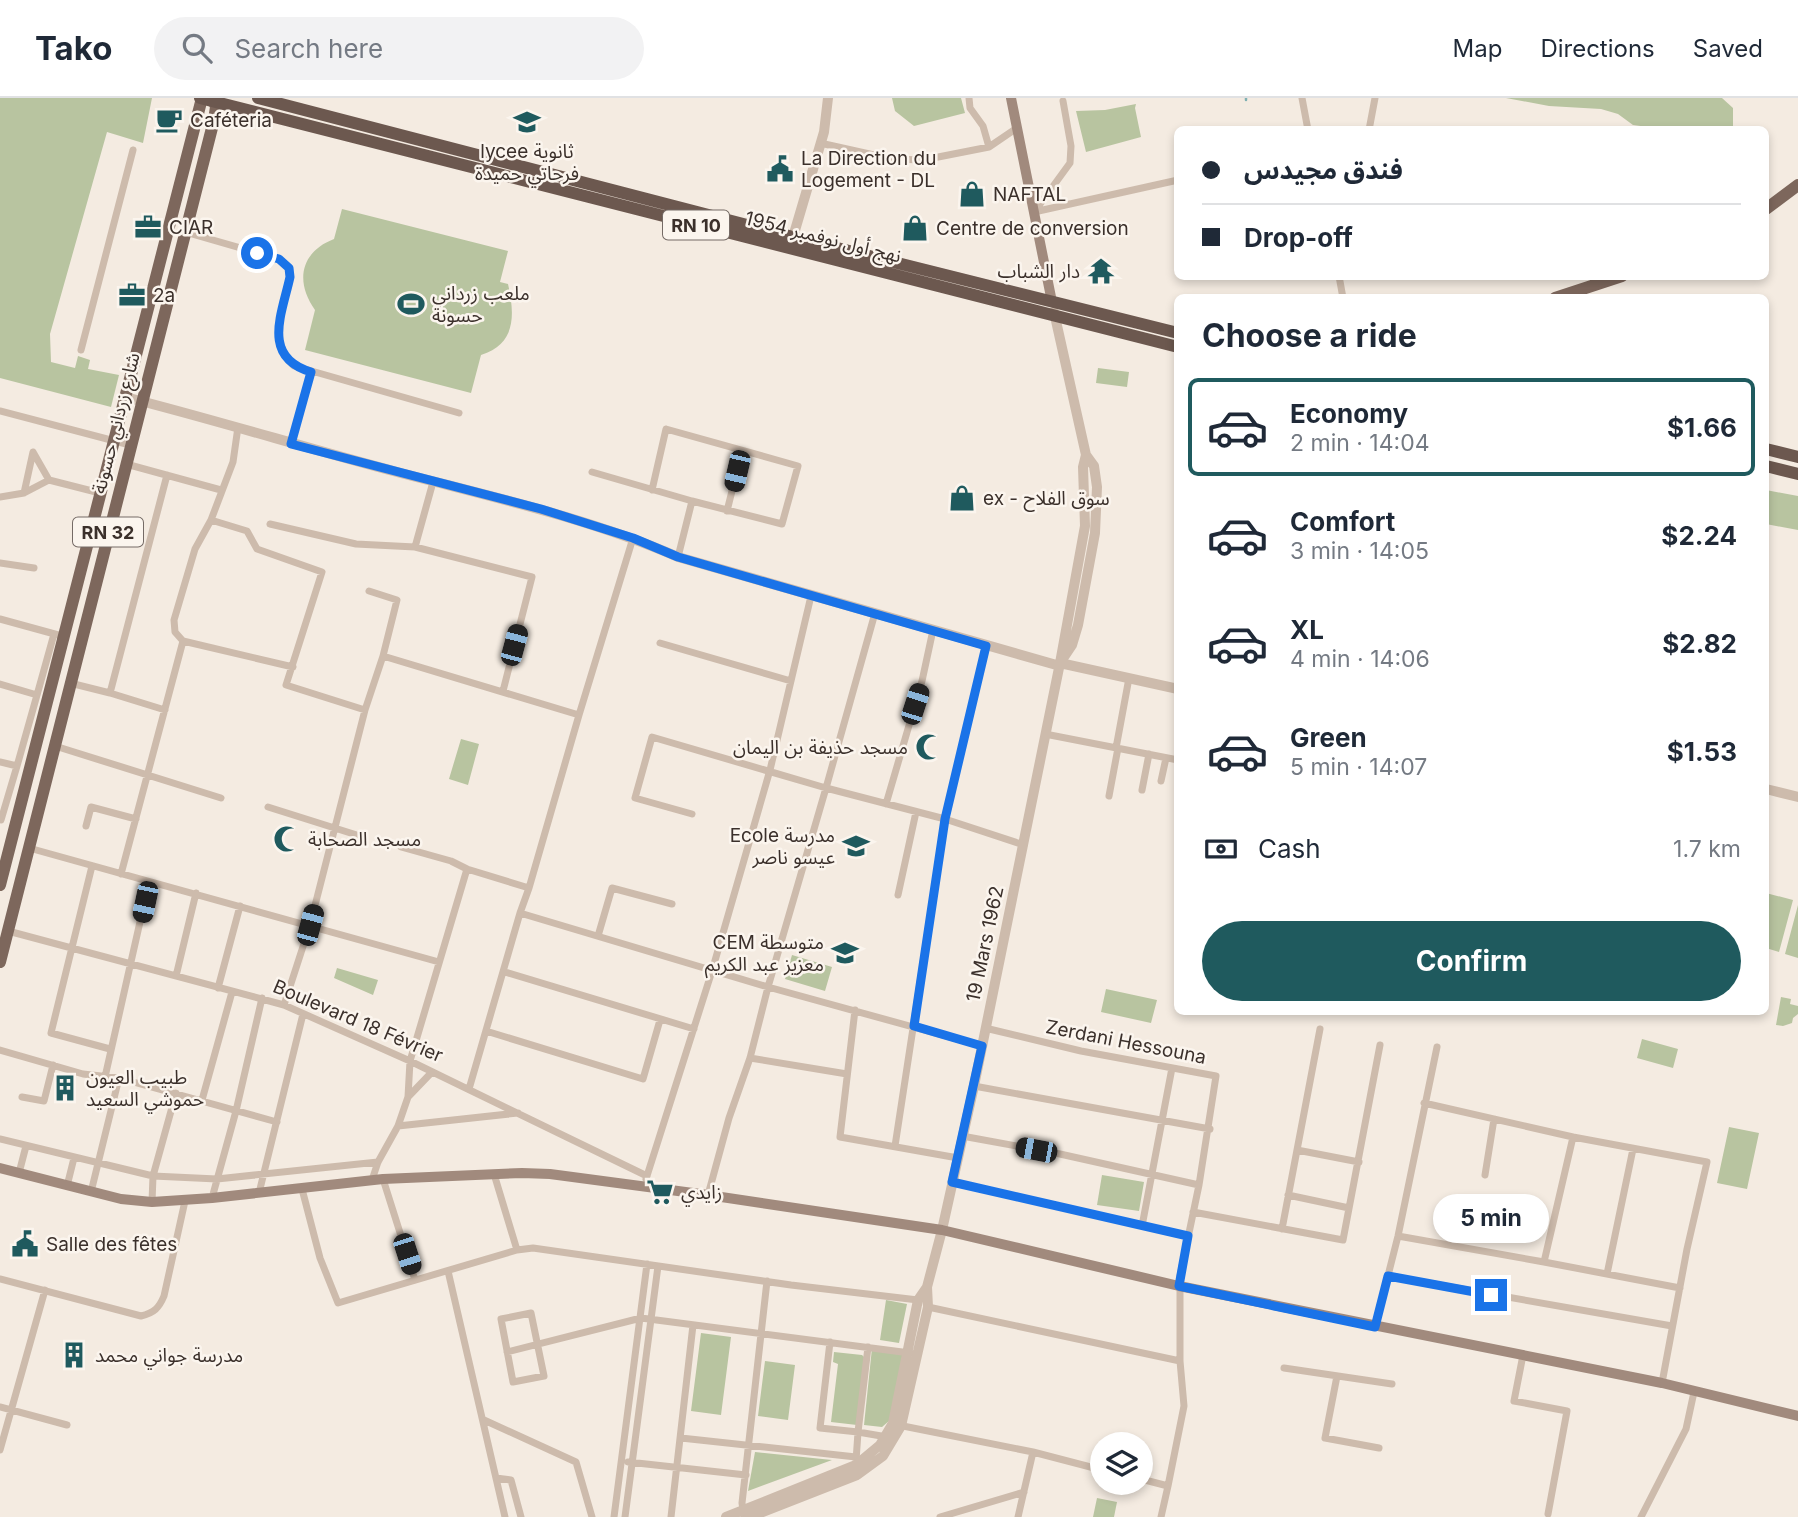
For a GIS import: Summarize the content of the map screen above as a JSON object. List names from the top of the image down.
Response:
{
  "streets": {
    "highway": ["RN 10", "نهج أول نوفمبر 1954"],
    "main road": ["شارع زرداني حسونة", "RN 32"],
    "street": ["19 Mars 1962", "Boulevard 18 Février", "Zerdani Hessouna"]
  },
  "crossings": [
    ["نهج أول نوفمبر 1954", "شارع زرداني حسونة"],
    ["نهج أول نوفمبر 1954", "19 Mars 1962"],
    ["شارع زرداني حسونة", "Boulevard 18 Février"],
    ["19 Mars 1962", "Zerdani Hessouna"]
  ],
  "places": {
    "cafe": ["Caféteria"],
    "school or university": ["lycee ثانوية فرحاتي حميدة", "Ecole مدرسة عيسو ناصر", "CEM متوسطة معزيز عبد الكريم"],
    "public building": ["La Direction du Logement - DL", "Salle des fêtes"],
    "shop": ["NAFTAL", "Centre de conversion", "ex - سوق الفلاح"],
    "office": ["CIAR", "2a"],
    "temple": ["دار الشباب"],
    "sports": ["ملعب زرداني حسونة"],
    "mosque": ["مسجد حذيفة بن اليمان", "مسجد الصحابة"],
    "building": ["طبيب العيون حموشي السعيد", "مدرسة جواني محمد"],
    "supermarket": ["زايدي"]
  },
  "page": {
    "header": "Tako",
    "search": "Search here",
    "nav": ["Map", "Directions", "Saved"],
    "banner": ["فندق مجيدس", "Drop-off"],
    "heading": "Choose a ride",
    "list": [
      {
        "name": "Economy",
        "note": "2 min · 14:04",
        "value": "$1.66"
      },
      {
        "name": "Comfort",
        "note": "3 min · 14:05",
        "value": "$2.24"
      },
      {
        "name": "XL",
        "note": "4 min · 14:06",
        "value": "$2.82"
      },
      {
        "name": "Green",
        "note": "5 min · 14:07",
        "value": "$1.53"
      }
    ],
    "pay": ["Cash", "1.7 km"],
    "buttons": "Confirm",
    "bubble": "5 min"
  }
}
